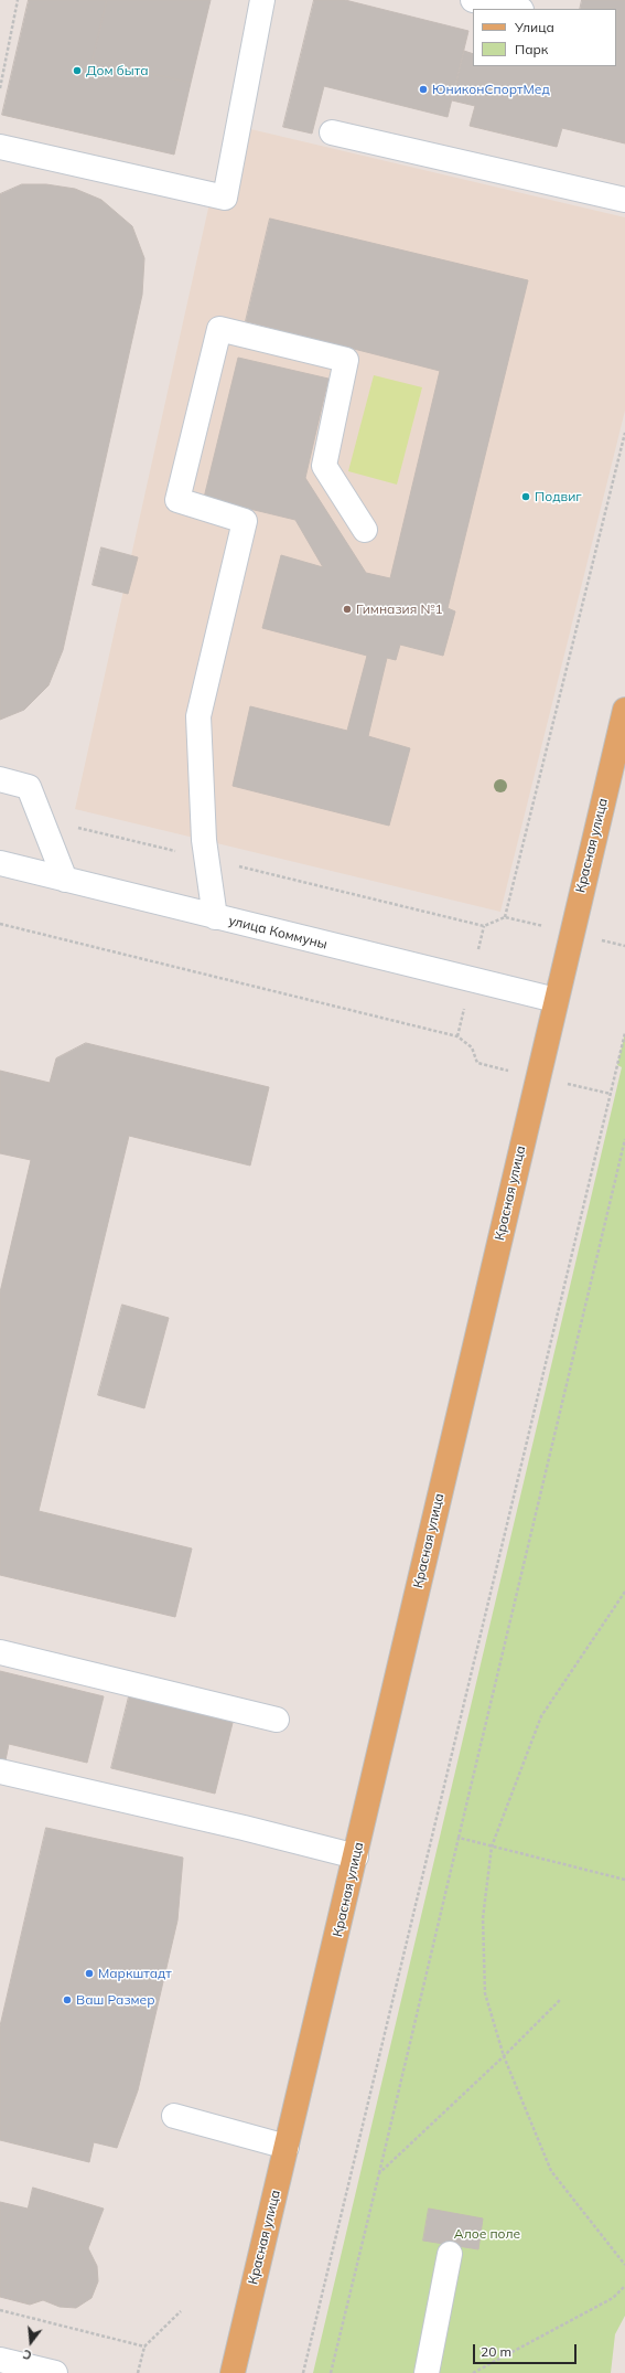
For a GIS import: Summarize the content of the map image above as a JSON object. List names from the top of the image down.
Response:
{
  "streets": {
    "main road": ["Красная улица"],
    "street": ["улица Коммуны"]
  },
  "crossings": [
    ["Красная улица", "улица Коммуны"]
  ],
  "parks": ["Алое поле"],
  "places": [
    "Дом быта",
    "ЮниконСпортМед",
    "Подвиг",
    "Гимназия №1",
    "Маркштадт",
    "Ваш Размер"
  ],
  "legend": ["Улица", "Парк"],
  "scale_bar": "20 m",
  "north": "bottom"
}
